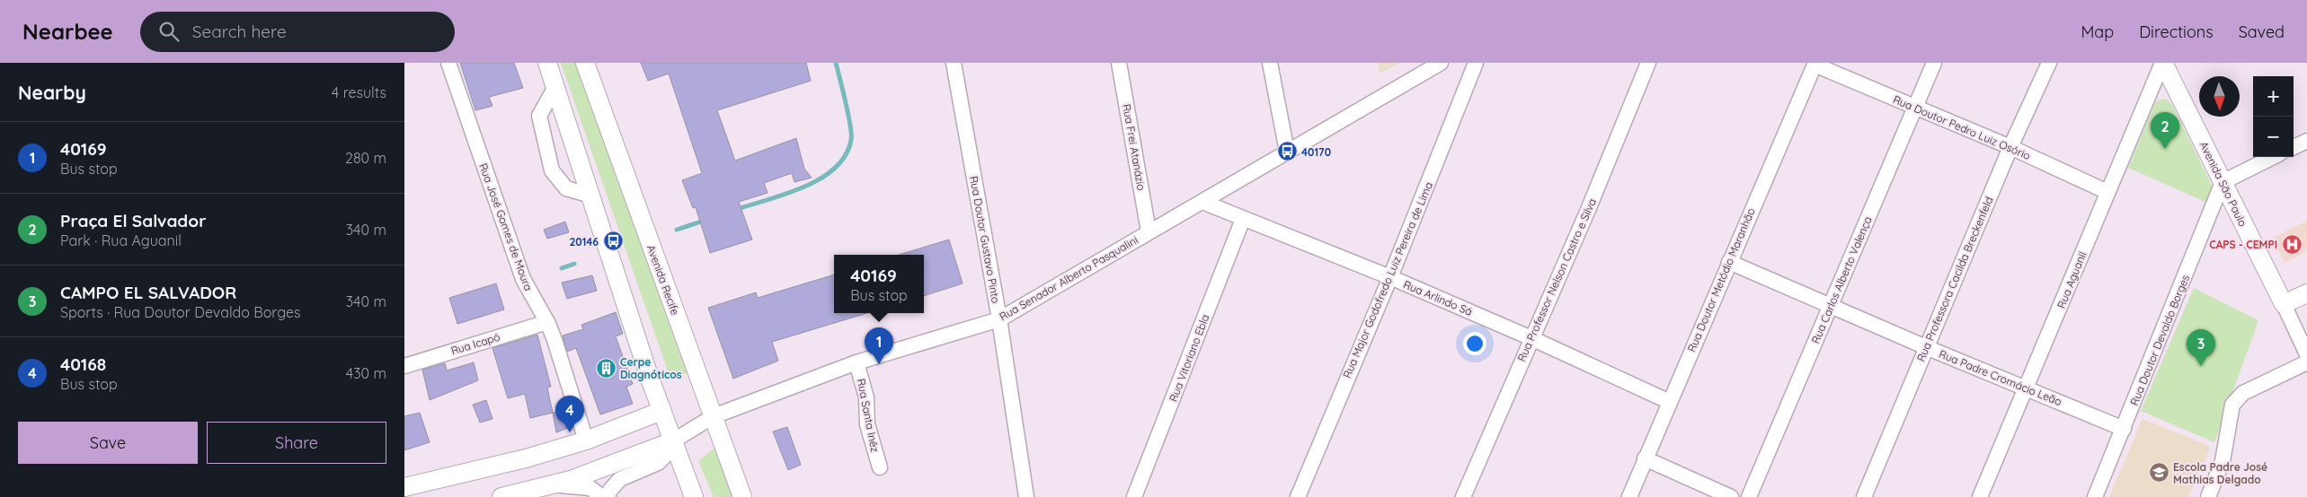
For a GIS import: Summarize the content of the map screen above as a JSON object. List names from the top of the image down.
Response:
{
  "streets": {
    "main road": ["Avenida São Paulo", "Avenida Recife"],
    "street": [
      "Rua Doutor Pedro Luiz Osório",
      "Rua Frei Atanázio",
      "Rua José Gomes de Moura",
      "Rua Doutor Gustavo Pinto",
      "Rua Senador Alberto Pasqualini",
      "Rua Professora Cacilda Breckenfeld",
      "Rua Major Godofredo Luiz Pereira de Lima",
      "Rua Professor Nelson Castro e Silva",
      "Rua Doutor Metódio Maranhão",
      "Rua Carlos Alberto Valença",
      "Rua Aguanil",
      "Rua Arlindo Sá",
      "Rua Doutor Devaldo Borges",
      "Rua Icapó",
      "Rua Vitoriano Ebla",
      "Rua Padre Cromácio Leão",
      "Rua Santa Inêz"
    ]
  },
  "crossings": [
    ["Rua Doutor Pedro Luiz Osório", "Rua Professora Cacilda Breckenfeld"],
    ["Rua Doutor Pedro Luiz Osório", "Rua Doutor Metódio Maranhão"],
    ["Rua Doutor Pedro Luiz Osório", "Rua Carlos Alberto Valença"],
    ["Rua Doutor Pedro Luiz Osório", "Rua Aguanil"],
    ["Rua Frei Atanázio", "Rua Senador Alberto Pasqualini"],
    ["Avenida São Paulo", "Rua Aguanil"],
    ["Avenida São Paulo", "Rua Doutor Devaldo Borges"],
    ["Rua José Gomes de Moura", "Rua Icapó"],
    ["Rua Doutor Gustavo Pinto", "Rua Senador Alberto Pasqualini"],
    ["Rua Senador Alberto Pasqualini", "Avenida Recife"],
    ["Rua Senador Alberto Pasqualini", "Rua Arlindo Sá"],
    ["Rua Senador Alberto Pasqualini", "Rua Santa Inêz"],
    ["Rua Professora Cacilda Breckenfeld", "Rua Padre Cromácio Leão"],
    ["Rua Major Godofredo Luiz Pereira de Lima", "Rua Arlindo Sá"],
    ["Rua Professor Nelson Castro e Silva", "Rua Arlindo Sá"],
    ["Rua Doutor Metódio Maranhão", "Rua Arlindo Sá"],
    ["Rua Doutor Metódio Maranhão", "Rua Padre Cromácio Leão"],
    ["Rua Carlos Alberto Valença", "Rua Padre Cromácio Leão"],
    ["Rua Aguanil", "Rua Padre Cromácio Leão"],
    ["Rua Arlindo Sá", "Rua Vitoriano Ebla"],
    ["Rua Doutor Devaldo Borges", "Rua Padre Cromácio Leão"]
  ],
  "places": {
    "bus stop": ["40170", "20146"],
    "hospital": ["CAPS - CEMPI"],
    "building": ["Cerpe Diagnóticos"],
    "school or university": ["Escola Padre José Mathias Delgado"]
  },
  "north": "bottom",
  "page": {
    "header": "Nearbee",
    "search": "Search here",
    "nav": ["Map", "Directions", "Saved"],
    "heading": ["Nearby", "4 results"],
    "map_buttons": ["+", "−"],
    "pins": [
      "2",
      "1",
      "3",
      "4"
    ],
    "list": [
      {
        "mark": "1",
        "name": "40169",
        "note": "Bus stop",
        "value": "280 m"
      },
      {
        "mark": "2",
        "name": "Praça El Salvador",
        "note": "Park · Rua Aguanil",
        "value": "340 m"
      },
      {
        "mark": "3",
        "name": "CAMPO EL SALVADOR",
        "note": "Sports · Rua Doutor Devaldo Borges",
        "value": "340 m"
      },
      {
        "mark": "4",
        "name": "40168",
        "note": "Bus stop",
        "value": "430 m"
      }
    ],
    "popup": ["40169", "Bus stop"],
    "buttons": ["Save", "Share"]
  }
}
